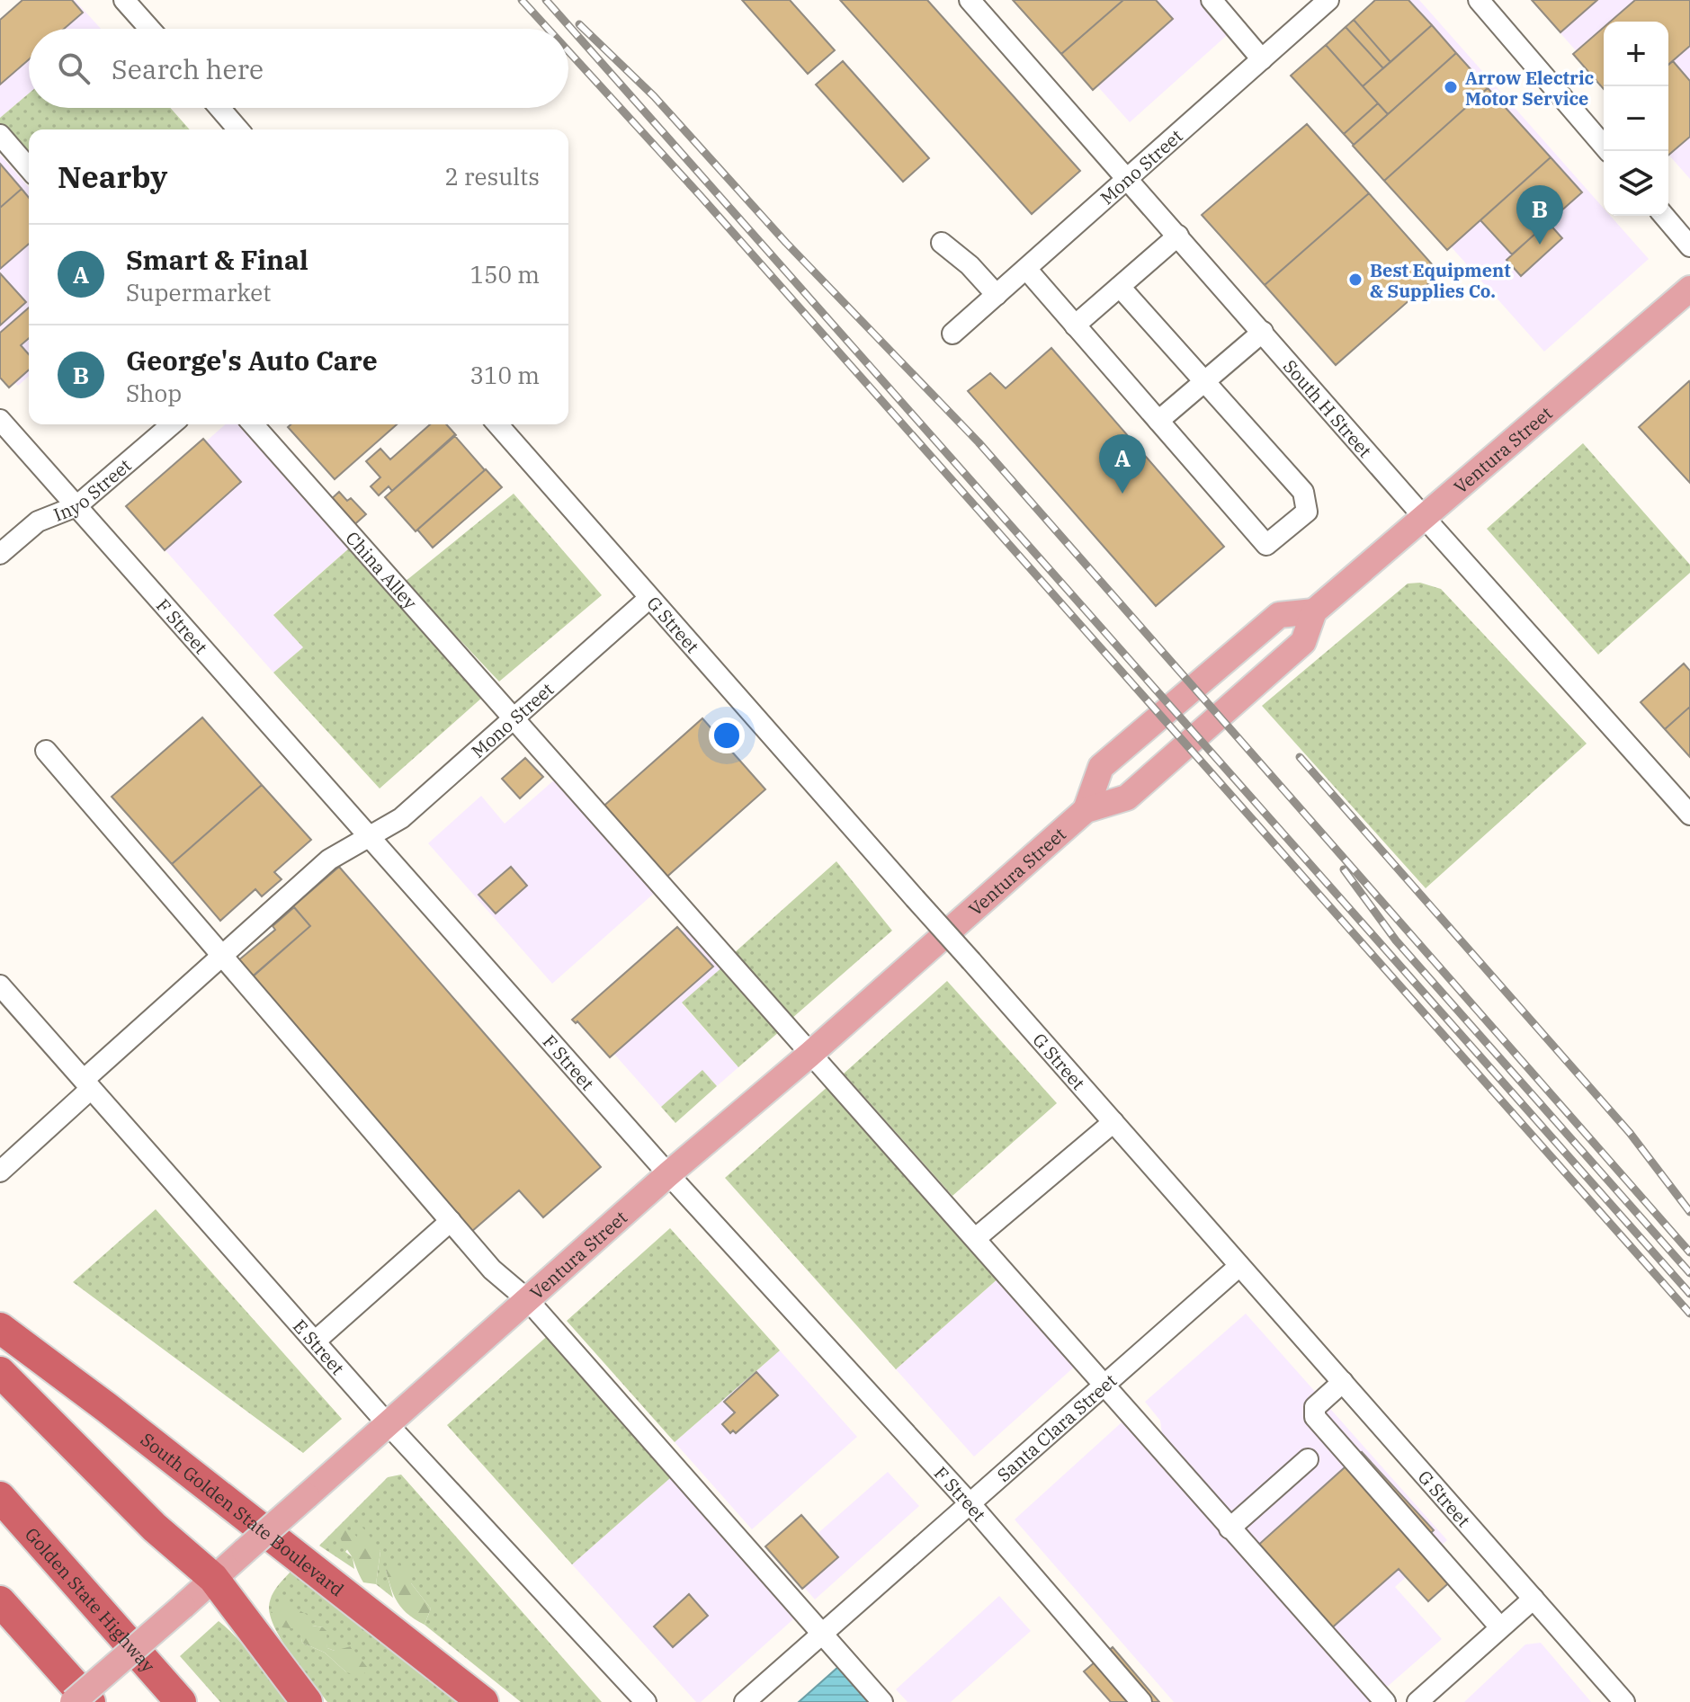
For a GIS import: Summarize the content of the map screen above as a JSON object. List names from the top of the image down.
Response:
{
  "streets": {
    "highway": ["South Golden State Boulevard", "Golden State Highway"],
    "main road": ["Ventura Street"],
    "street": [
      "Mono Street",
      "South H Street",
      "Inyo Street",
      "China Alley",
      "G Street",
      "F Street",
      "E Street",
      "Santa Clara Street"
    ]
  },
  "crossings": [
    ["Mono Street", "South H Street"],
    ["Mono Street", "China Alley"],
    ["Mono Street", "G Street"],
    ["Mono Street", "F Street"],
    ["Mono Street", "E Street"],
    ["South H Street", "Ventura Street"],
    ["Ventura Street", "China Alley"],
    ["Ventura Street", "F Street"],
    ["Ventura Street", "E Street"],
    ["Inyo Street", "F Street"],
    ["China Alley", "Santa Clara Street"],
    ["G Street", "Santa Clara Street"],
    ["F Street", "Santa Clara Street"]
  ],
  "places": ["Arrow Electric Motor Service", "Best Equipment & Supplies Co."],
  "page": {
    "map_buttons": ["+", "−"],
    "search": "Search here",
    "heading": ["Nearby", "2 results"],
    "pins": ["B", "A"],
    "list": [
      {
        "mark": "A",
        "name": "Smart & Final",
        "note": "Supermarket",
        "value": "150 m"
      },
      {
        "mark": "B",
        "name": "George's Auto Care",
        "note": "Shop",
        "value": "310 m"
      }
    ]
  }
}
